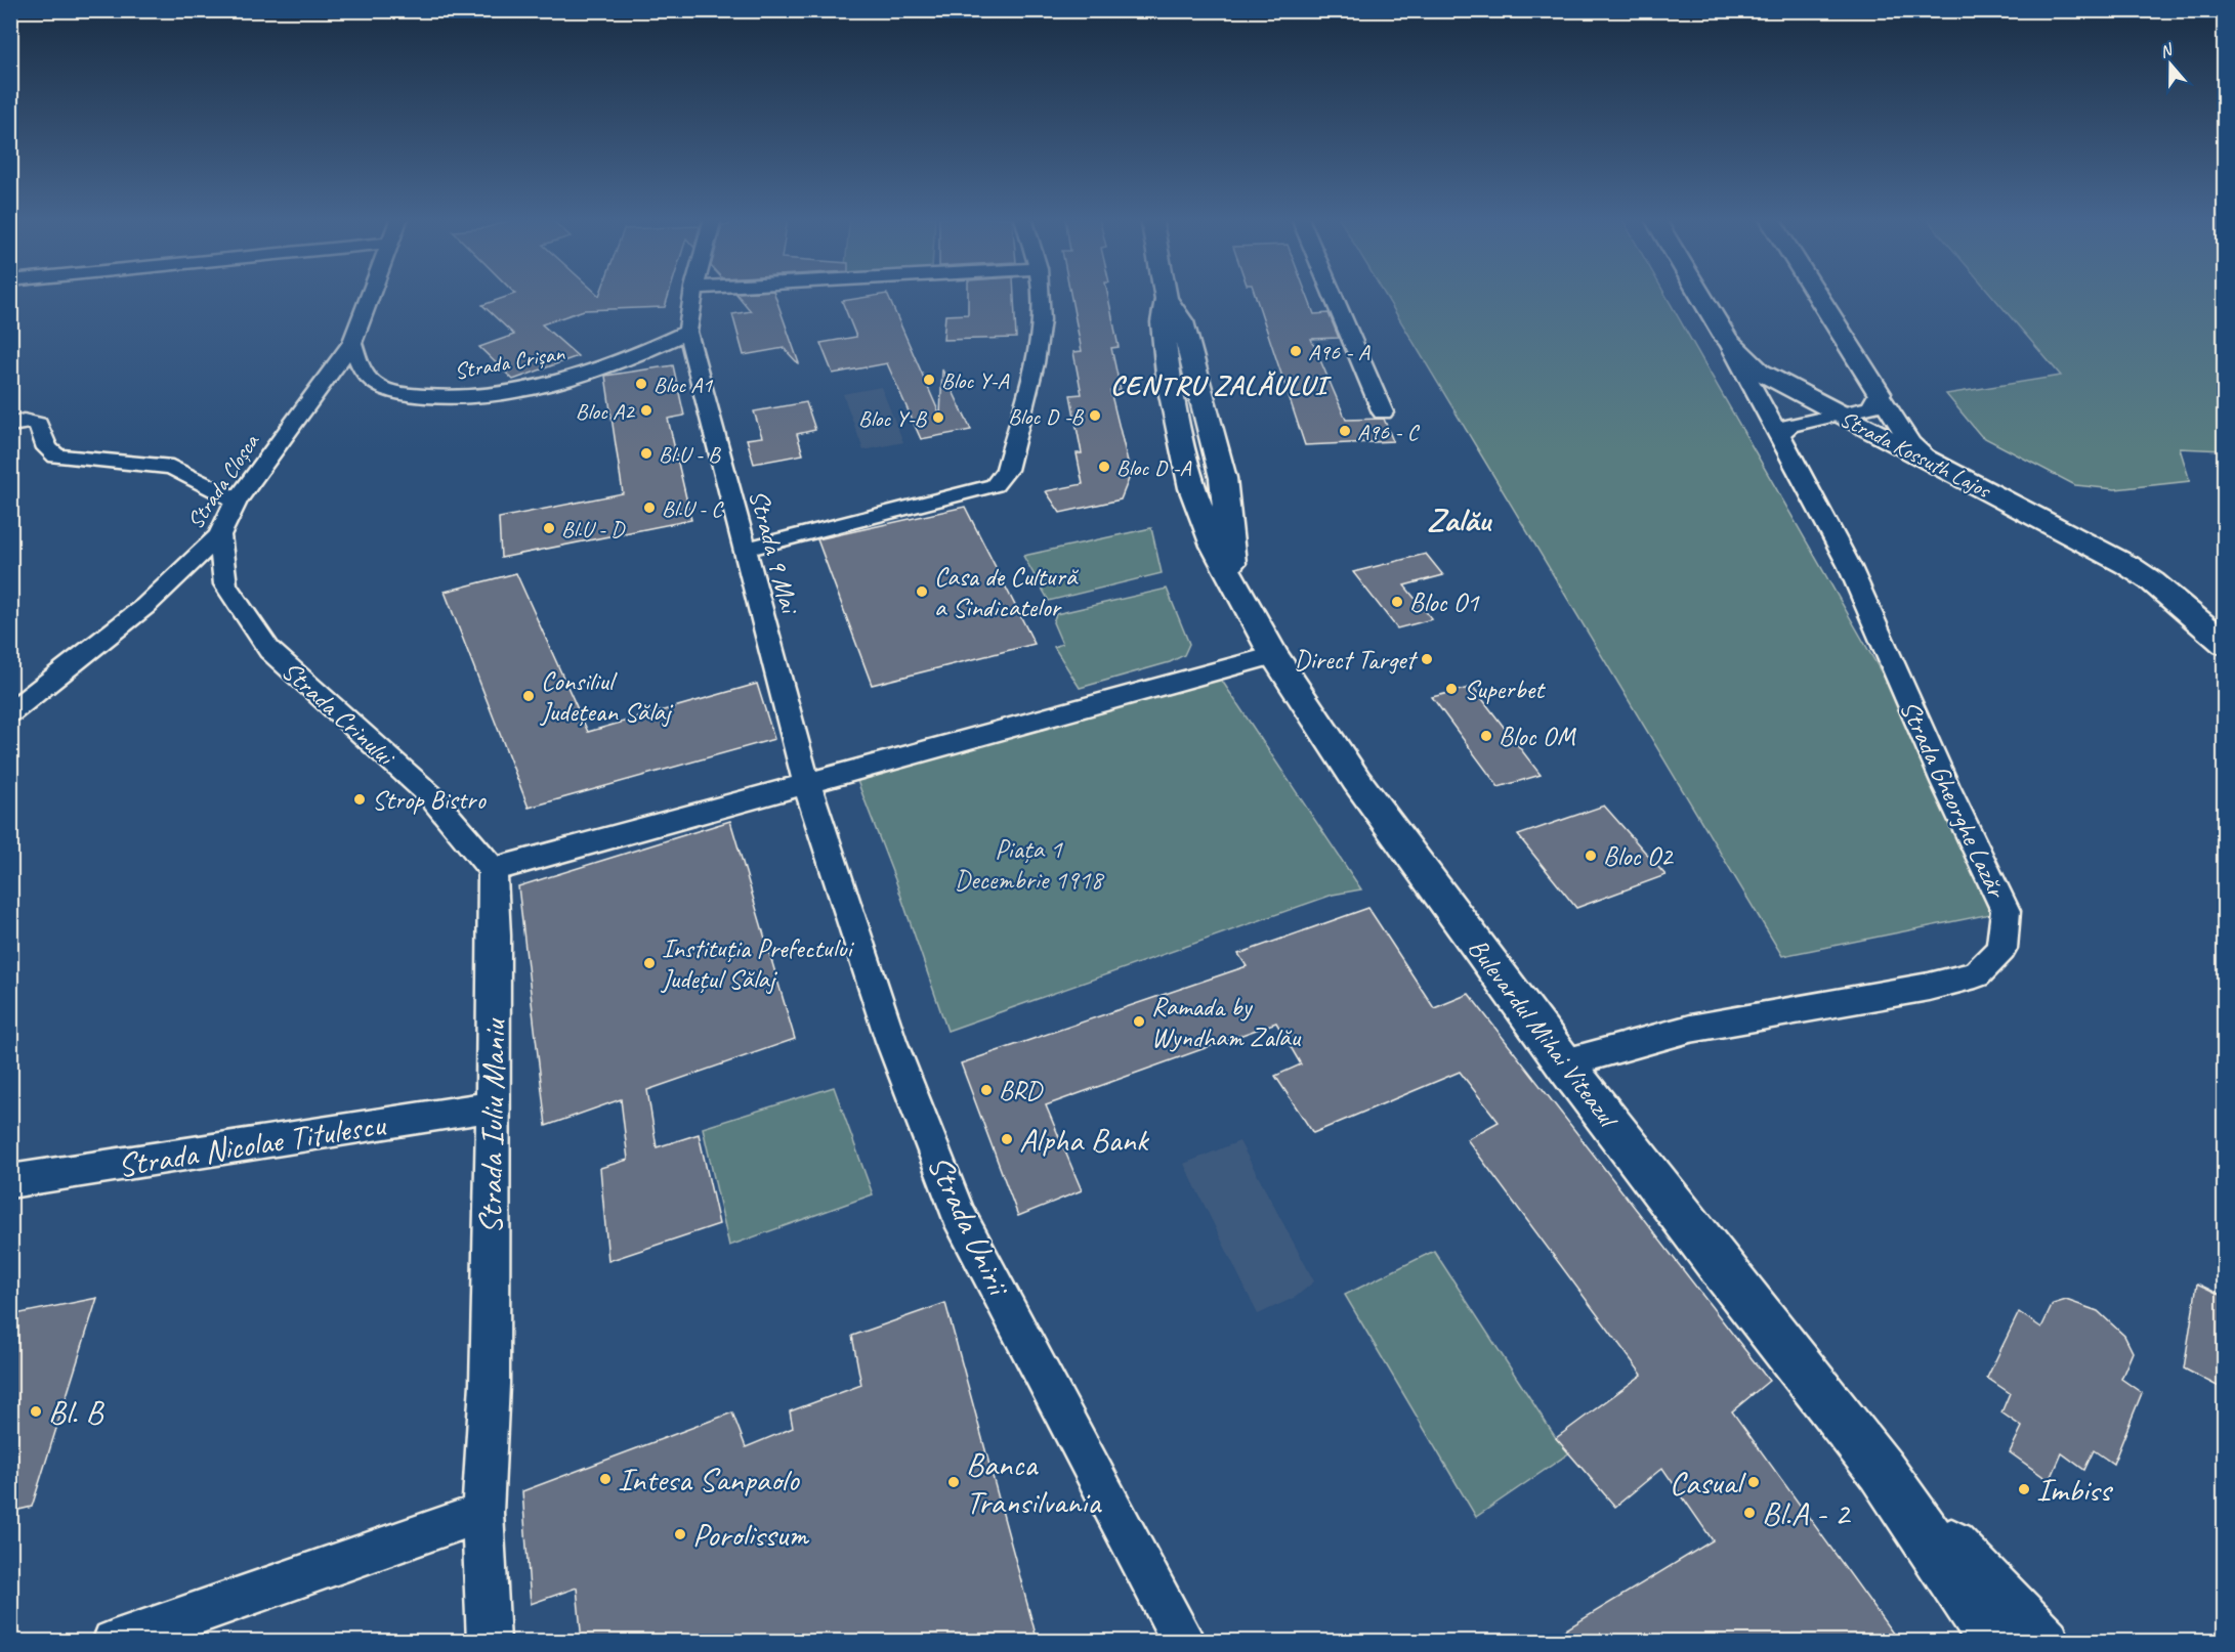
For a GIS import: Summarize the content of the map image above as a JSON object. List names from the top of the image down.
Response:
{
  "streets": {
    "main road": ["Strada Kossuth Lajos", "Bulevardul Mihai Viteazul"],
    "street": [
      "Strada Crișan",
      "Strada Cloșca",
      "Strada 9 Mai",
      "Strada Crinului",
      "Strada Gheorghe Lazăr",
      "Strada Iuliu Maniu",
      "Strada Nicolae Titulescu",
      "Strada Unirii"
    ]
  },
  "crossings": [
    ["Strada Crișan", "Strada Cloșca"],
    ["Strada Crișan", "Strada 9 Mai"],
    ["Strada Kossuth Lajos", "Strada Gheorghe Lazăr"],
    ["Strada Cloșca", "Strada Crinului"],
    ["Strada 9 Mai", "Strada Unirii"],
    ["Strada Crinului", "Strada Iuliu Maniu"],
    ["Strada Gheorghe Lazăr", "Bulevardul Mihai Viteazul"],
    ["Strada Iuliu Maniu", "Strada Nicolae Titulescu"]
  ],
  "districts": ["CENTRU ZALĂULUI", "Zalău"],
  "parks": ["Piața 1 Decembrie 1918"],
  "places": [
    "A96 - A",
    "Bloc Y-A",
    "Bloc A1",
    "Bloc A2",
    "Bloc D -B",
    "Bloc Y-B",
    "A96 - C",
    "Bl.U - B",
    "Bloc D -A",
    "Bl.U - C",
    "Bl.U - D",
    "Casa de Cultură a Sindicatelor",
    "Bloc O1",
    "Direct Target",
    "Superbet",
    "Consiliul Județean Sălaj",
    "Bloc OM",
    "Strop Bistro",
    "Bloc O2",
    "Instituția Prefectului Județul Sălaj",
    "Ramada by Wyndham Zalău",
    "BRD",
    "Alpha Bank",
    "Bl. B",
    "Intesa Sanpaolo",
    "Banca Transilvania",
    "Casual",
    "Imbiss",
    "Bl.A - 2",
    "Porolissum"
  ],
  "north": "top"
}
